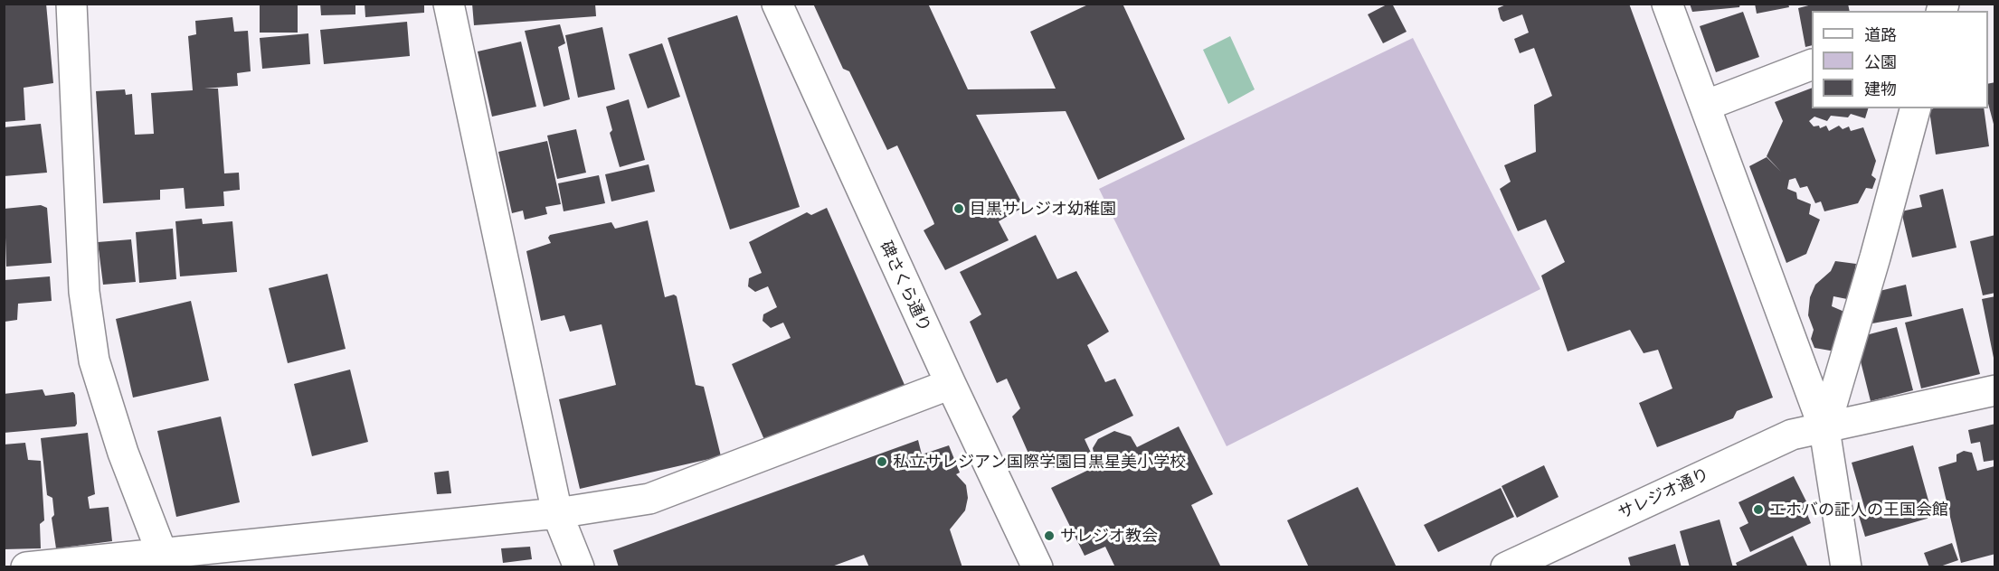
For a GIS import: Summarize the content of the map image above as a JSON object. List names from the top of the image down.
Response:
{
  "streets": {
    "street": ["碑さくら通り", "サレジオ通り"]
  },
  "places": [
    "目黒サレジオ幼稚園",
    "私立サレジアン国際学園目黒星美小学校",
    "エホバの証人の王国会館",
    "サレジオ教会"
  ],
  "legend": ["道路", "公園", "建物"]
}
